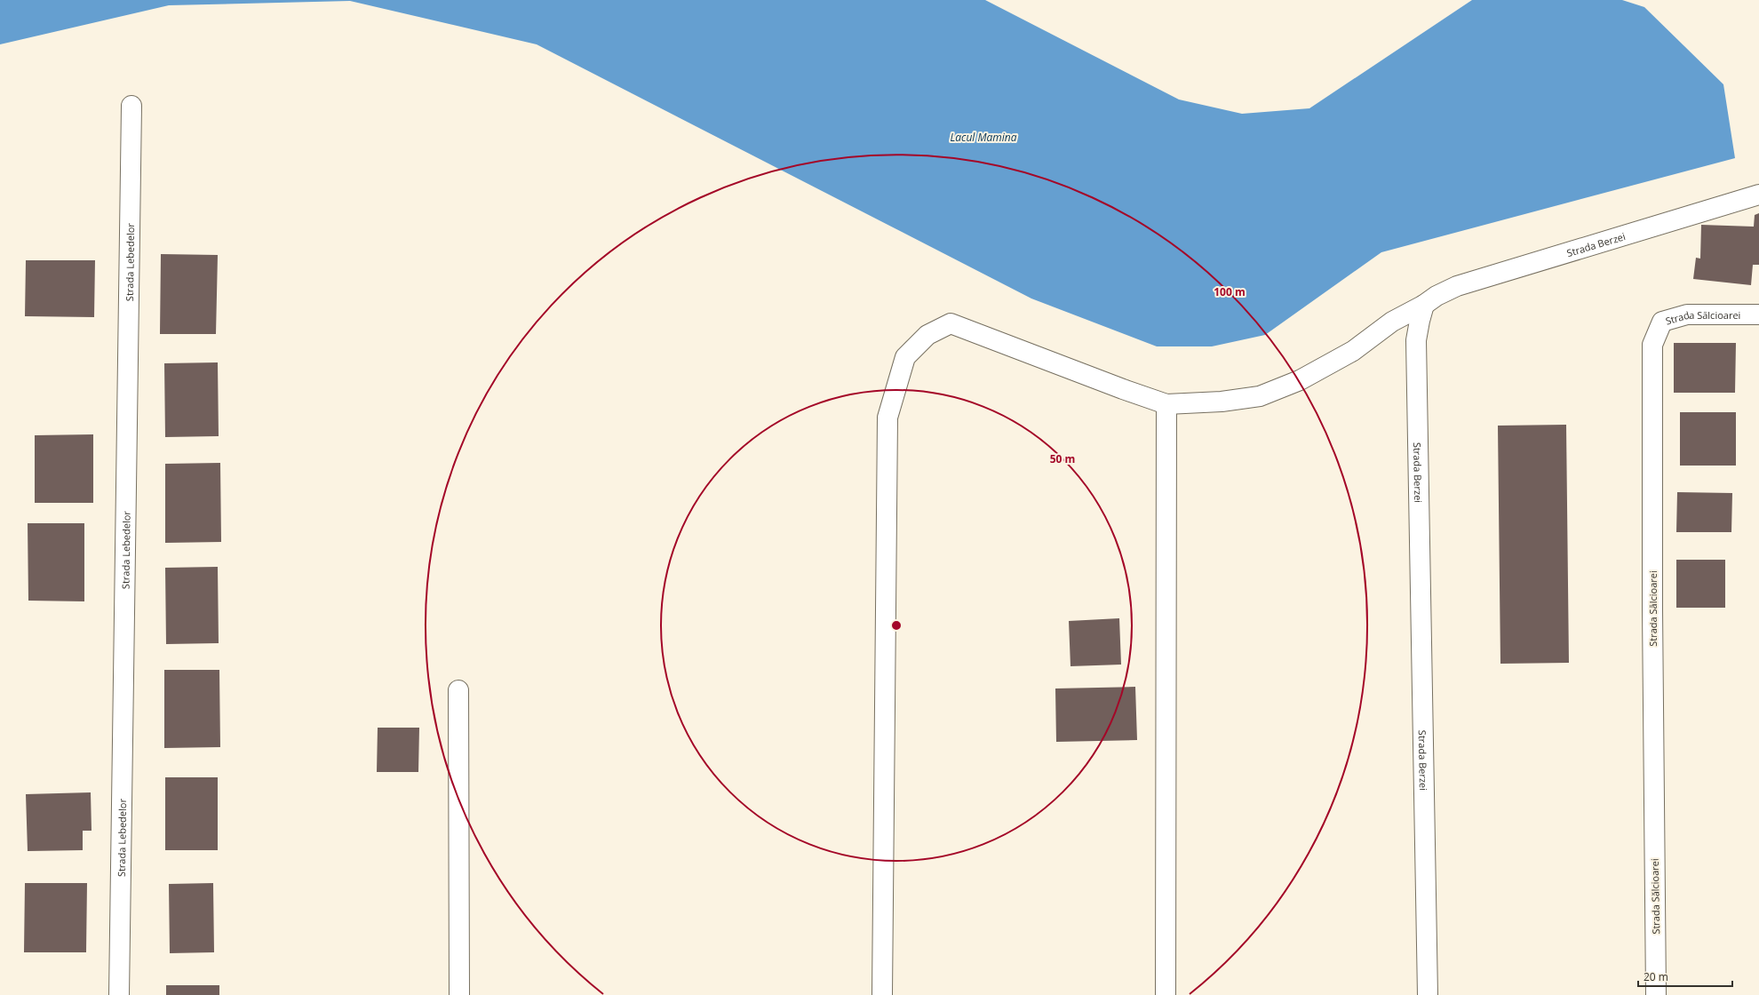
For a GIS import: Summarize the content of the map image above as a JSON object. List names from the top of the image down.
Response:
{
  "streets": {
    "street": ["Strada Berzei", "Strada Lebedelor", "Strada Sălcioarei"]
  },
  "water": ["Lacul Mamina"],
  "scale_bar": "20 m",
  "rings": ["100 m", "50 m"]
}
